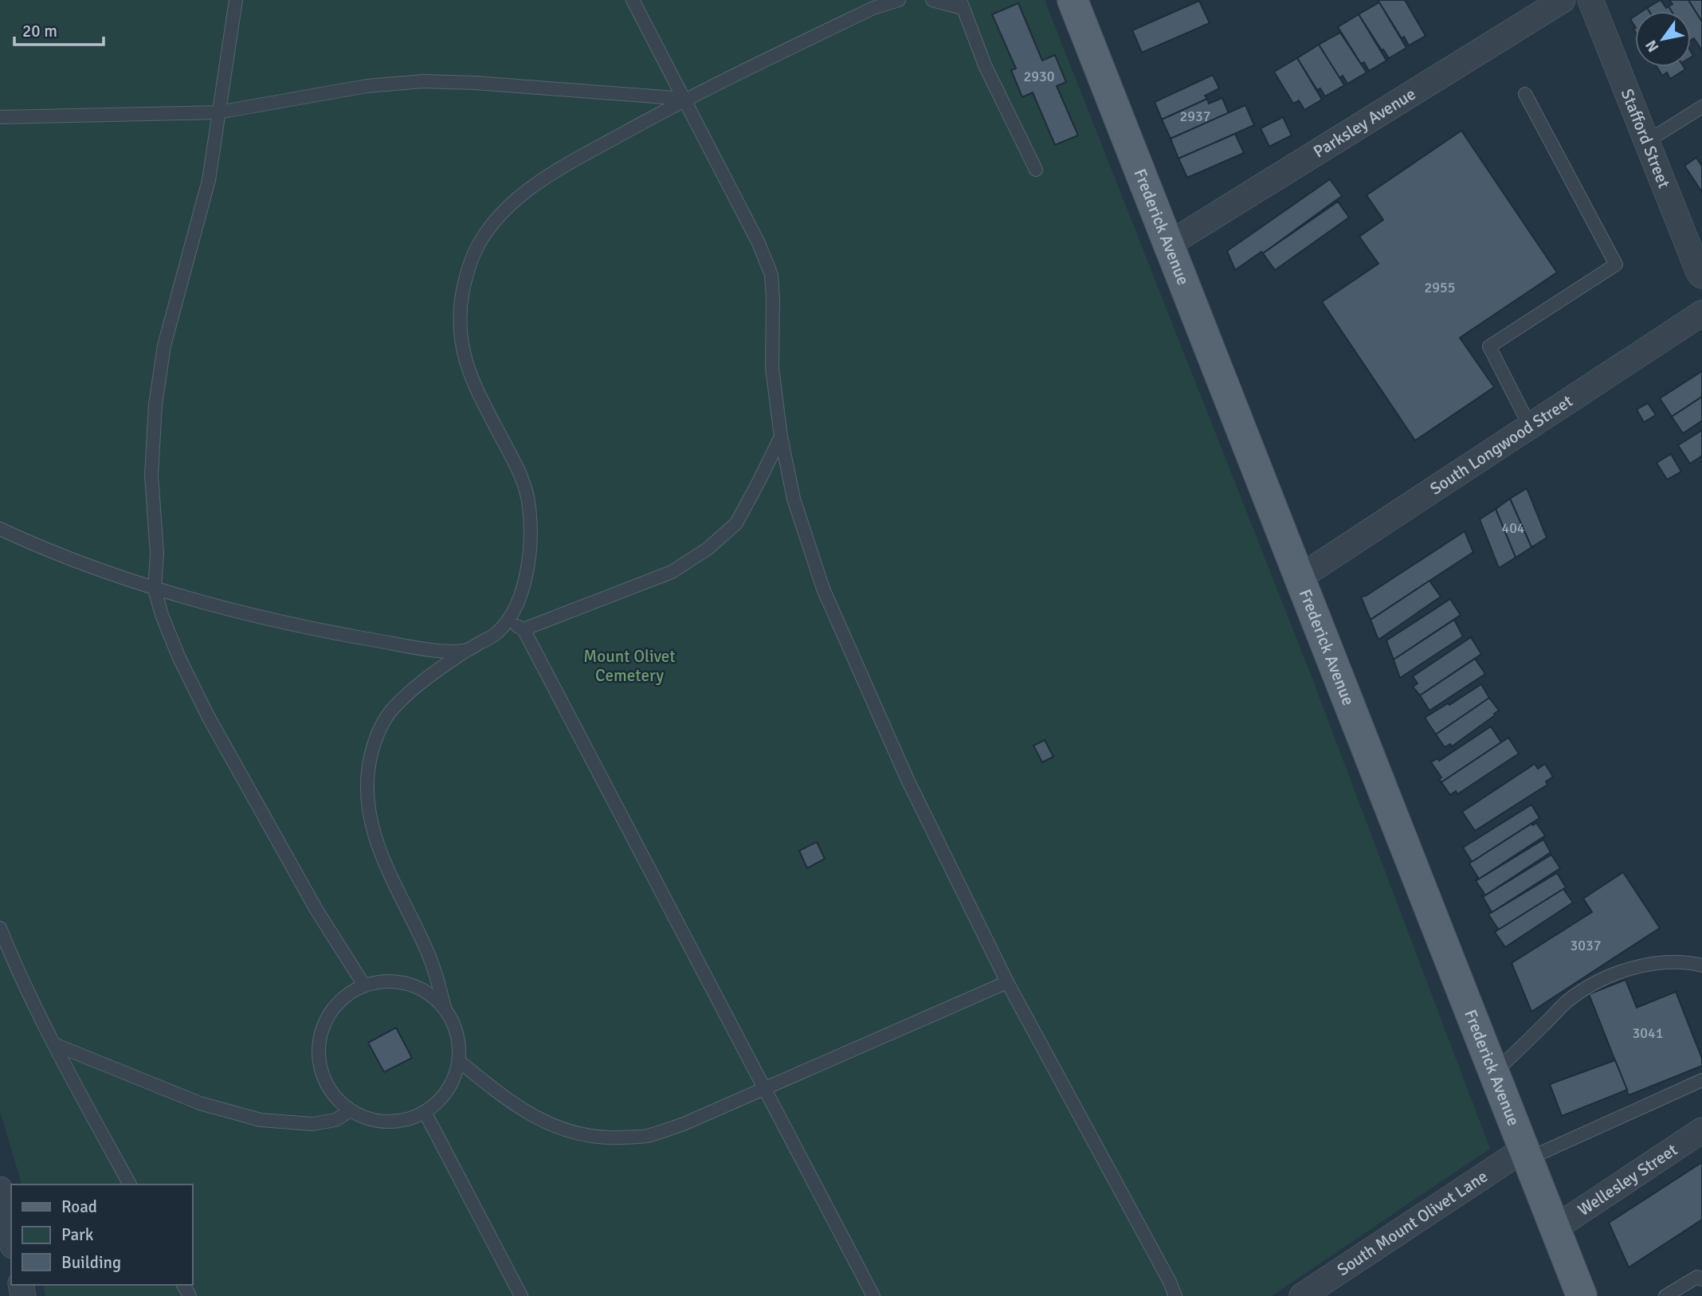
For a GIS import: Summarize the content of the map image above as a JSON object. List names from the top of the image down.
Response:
{
  "streets": {
    "main road": ["Frederick Avenue"],
    "street": [
      "Parksley Avenue",
      "Stafford Street",
      "South Longwood Street",
      "Wellesley Street",
      "South Mount Olivet Lane"
    ]
  },
  "crossings": [
    ["Parksley Avenue", "Frederick Avenue"],
    ["Frederick Avenue", "South Longwood Street"],
    ["Frederick Avenue", "Wellesley Street"],
    ["Frederick Avenue", "South Mount Olivet Lane"]
  ],
  "parks": ["Mount Olivet Cemetery"],
  "house_numbers": [
    "2930",
    "2937",
    "2955",
    "404",
    "3037",
    "3041"
  ],
  "legend": ["Road", "Park", "Building"],
  "scale_bar": "20 m",
  "north": "bottom left"
}
